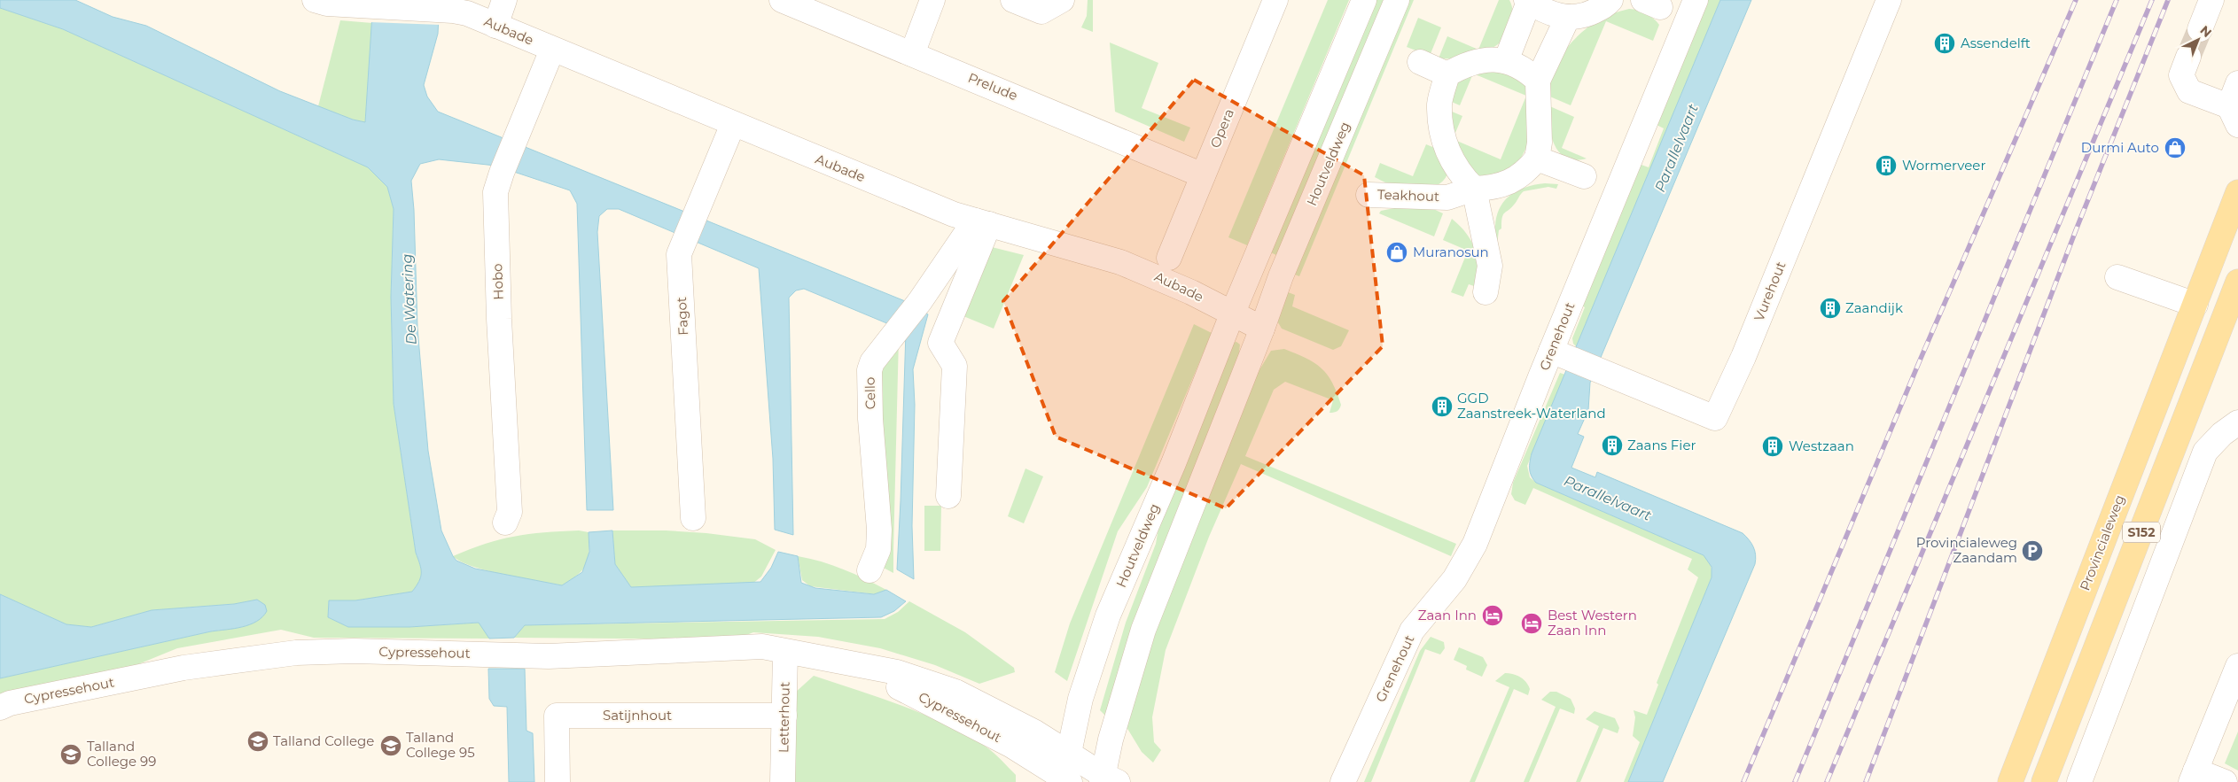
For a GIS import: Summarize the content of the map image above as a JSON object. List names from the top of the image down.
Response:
{
  "streets": {
    "main road": ["S152", "Provincialeweg"],
    "street": [
      "Aubade",
      "Prelude",
      "Opera",
      "Houtveldweg",
      "Teakhout",
      "Hobo",
      "Vurehout",
      "Fagot",
      "Grenehout",
      "Cello",
      "Cypressehout",
      "Satijnhout",
      "Letterhout"
    ]
  },
  "crossings": [
    ["Aubade", "Houtveldweg"],
    ["Aubade", "Hobo"],
    ["Aubade", "Fagot"],
    ["Aubade", "Cello"],
    ["Prelude", "Opera"],
    ["Houtveldweg", "Cypressehout"],
    ["Vurehout", "Grenehout"],
    ["Cypressehout", "Letterhout"],
    ["Satijnhout", "Letterhout"]
  ],
  "water": ["Parallelvaart", "De Watering"],
  "places": {
    "building": [
      "Assendelft",
      "Wormerveer",
      "Zaandijk",
      "GGD Zaanstreek-Waterland",
      "Zaans Fier",
      "Westzaan"
    ],
    "shop": ["Durmi Auto", "Muranosun"],
    "parking": ["Provincialeweg Zaandam"],
    "hotel": ["Zaan Inn", "Best Western Zaan Inn"],
    "school or university": ["Talland College", "Talland College 95", "Talland College 99"]
  },
  "north": "top right"
}
